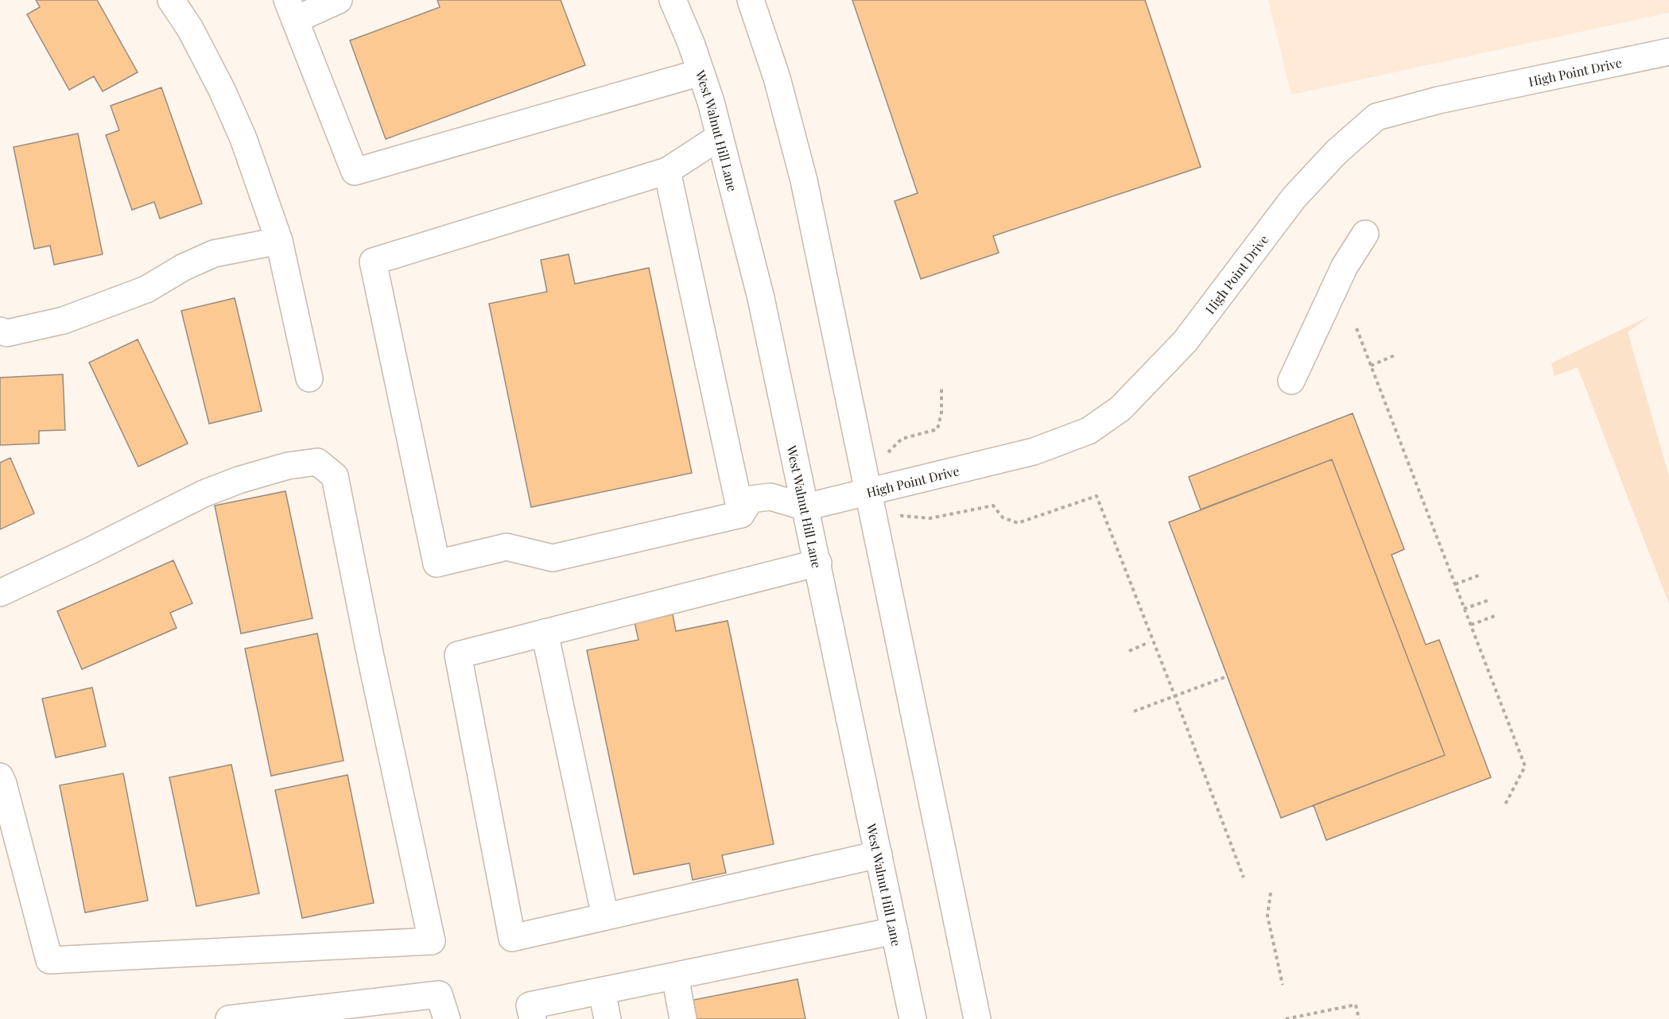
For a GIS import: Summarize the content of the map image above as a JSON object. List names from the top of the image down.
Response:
{
  "streets": {
    "main road": ["High Point Drive", "West Walnut Hill Lane"]
  },
  "crossings": [
    ["High Point Drive", "West Walnut Hill Lane"]
  ]
}
